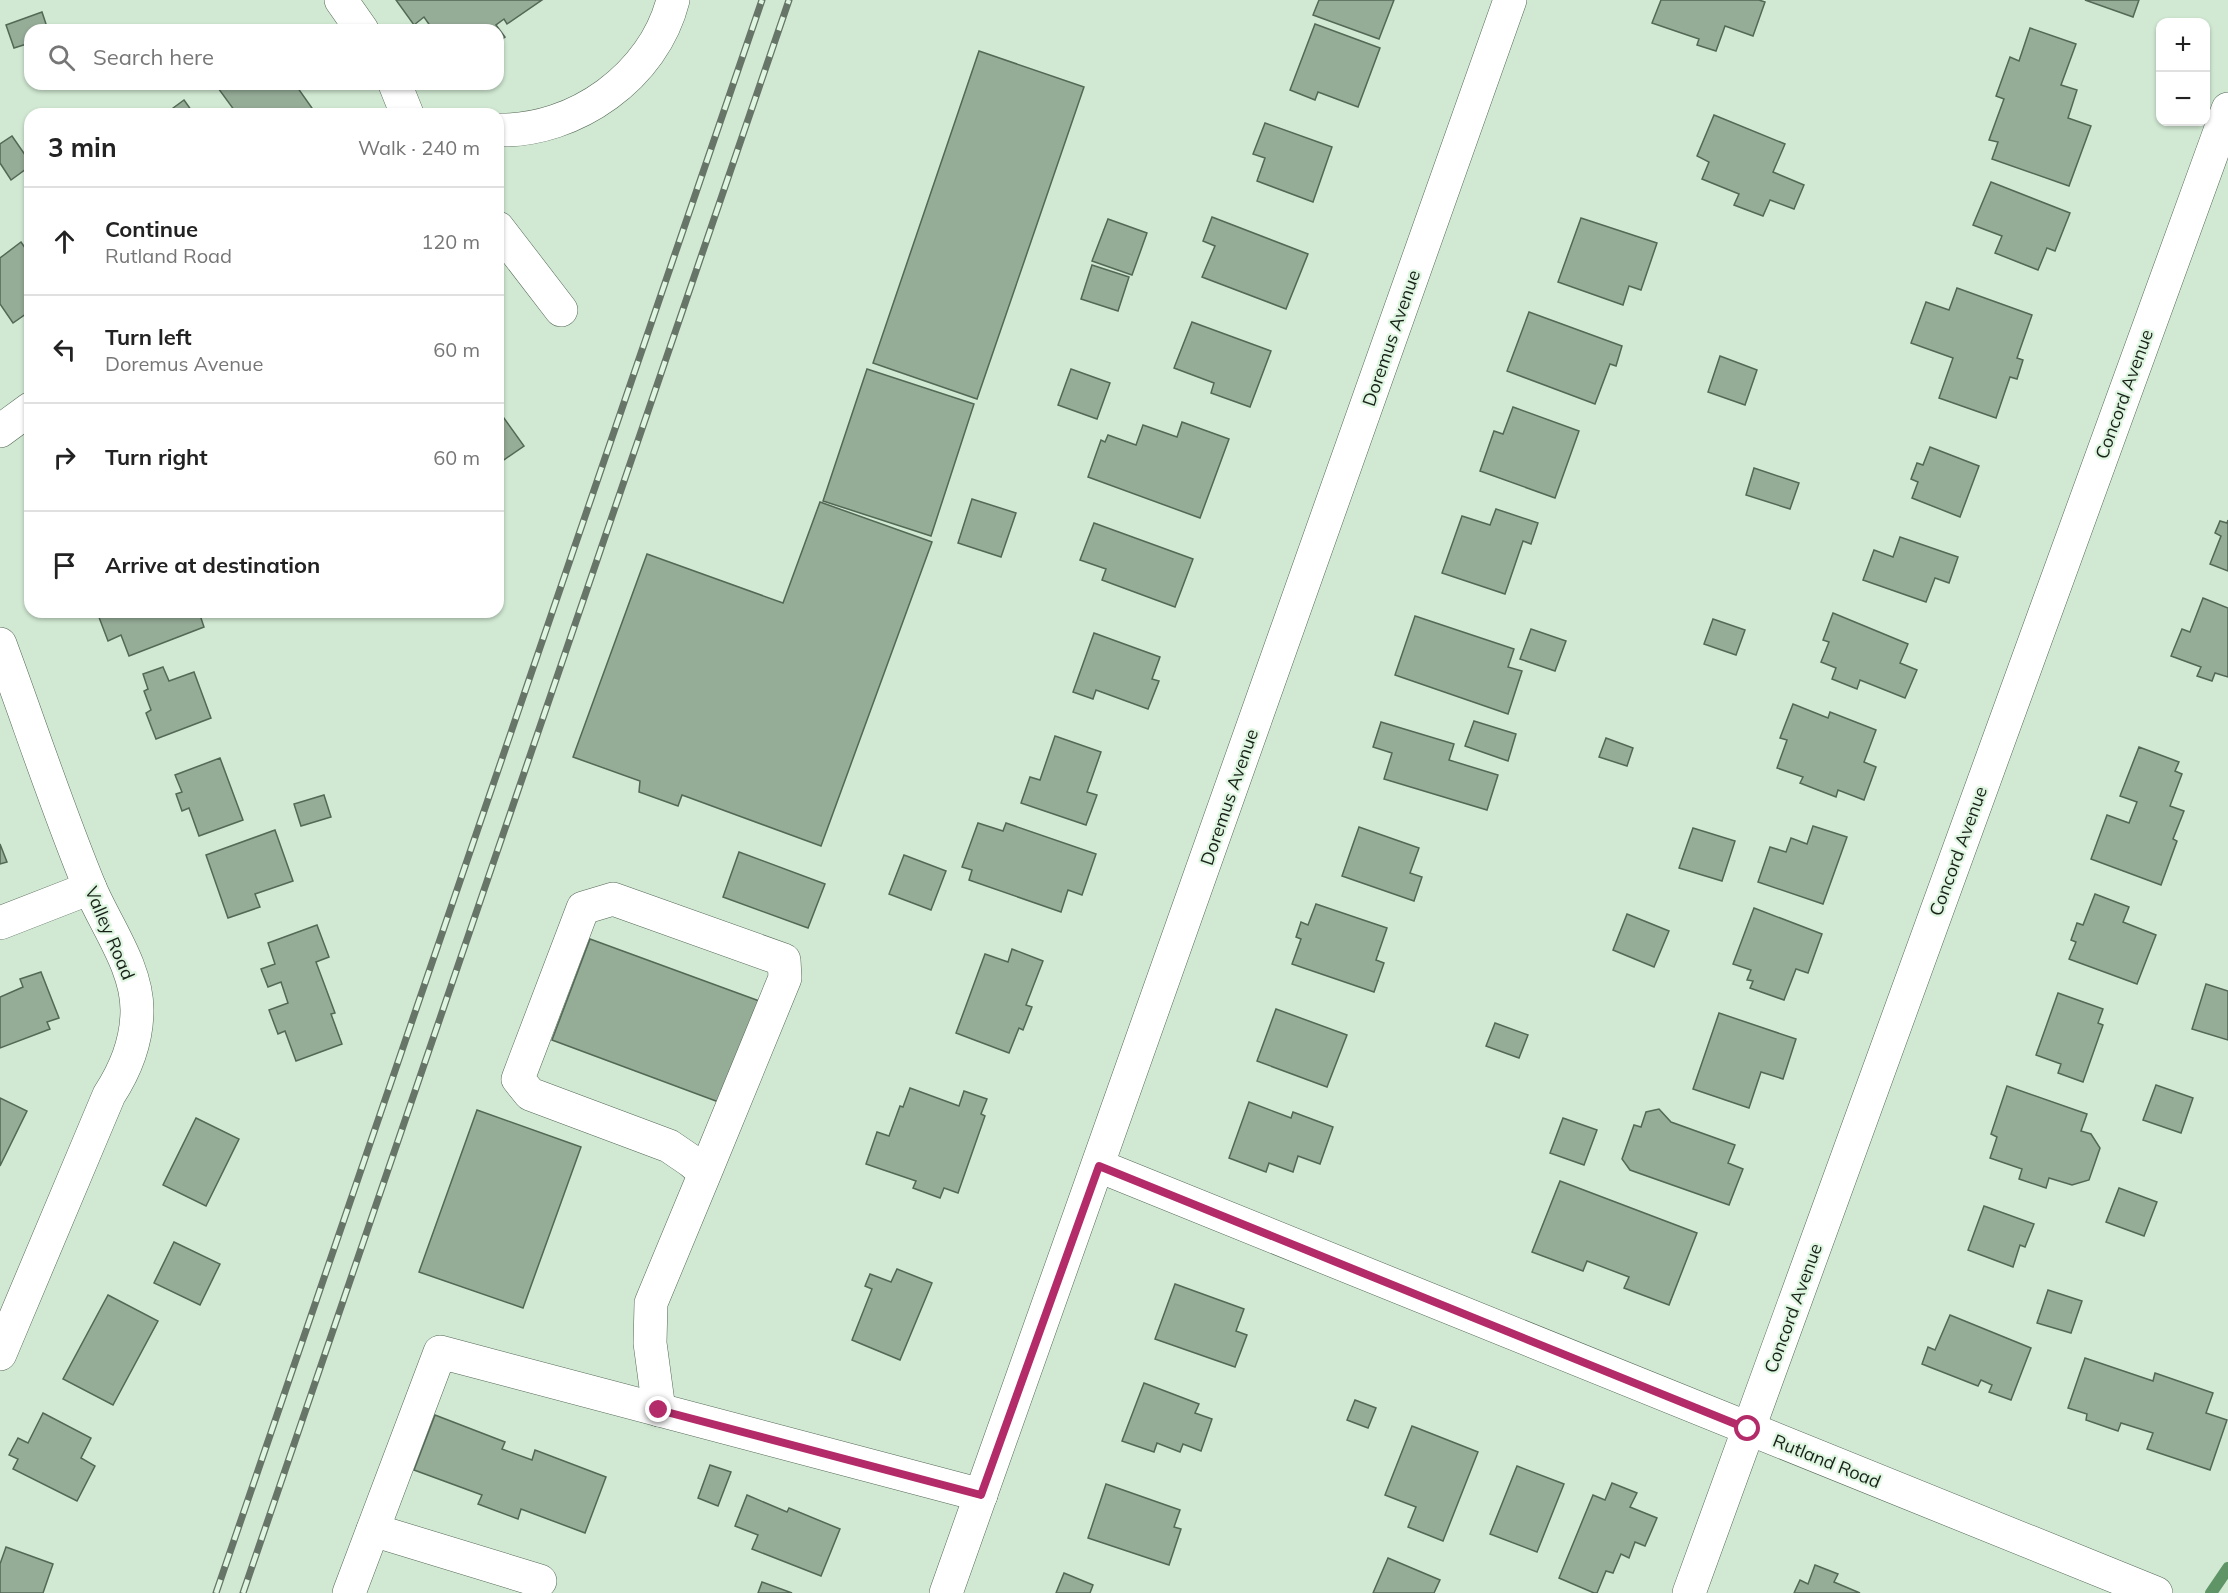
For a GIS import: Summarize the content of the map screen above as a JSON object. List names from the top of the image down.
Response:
{
  "streets": {
    "street": [
      "Doremus Avenue",
      "Concord Avenue",
      "Valley Road",
      "Rutland Road"
    ]
  },
  "crossings": [
    ["Doremus Avenue", "Rutland Road"],
    ["Concord Avenue", "Rutland Road"]
  ],
  "page": {
    "map_buttons": ["+", "−"],
    "search": "Search here",
    "heading": ["3 min", "Walk · 240 m"],
    "list": [
      ["Continue", "Rutland Road", "120 m"],
      ["Turn left", "Doremus Avenue", "60 m"],
      ["Turn right", "60 m"],
      "Arrive at destination"
    ]
  }
}
